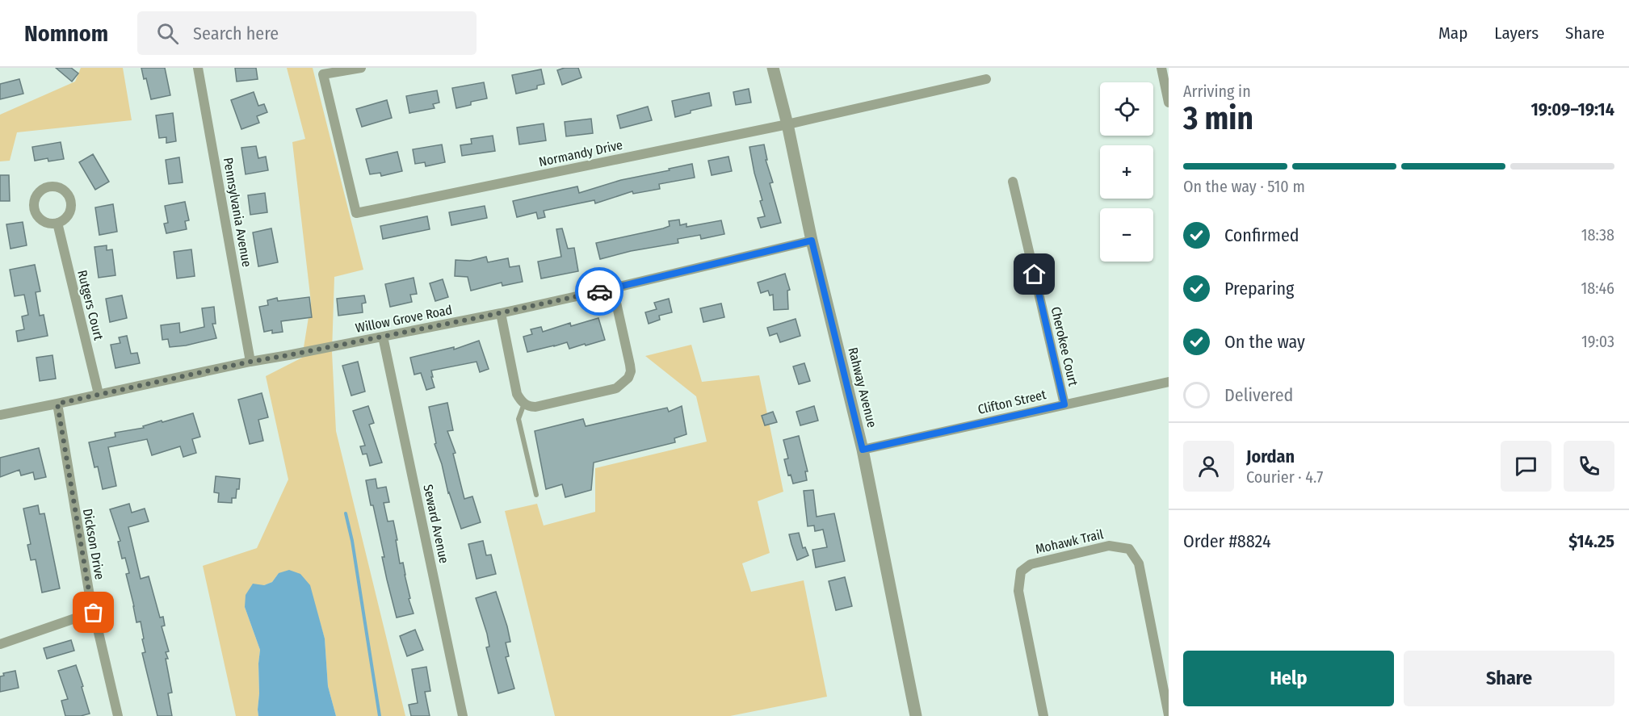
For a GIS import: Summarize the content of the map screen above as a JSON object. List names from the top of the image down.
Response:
{
  "streets": {
    "street": [
      "Normandy Drive",
      "Pennsylvania Avenue",
      "Rutgers Court",
      "Willow Grove Road",
      "Cherokee Court",
      "Rahway Avenue",
      "Clifton Street",
      "Seward Avenue",
      "Mohawk Trail",
      "Dickson Drive"
    ]
  },
  "crossings": [
    ["Normandy Drive", "Rahway Avenue"],
    ["Pennsylvania Avenue", "Willow Grove Road"],
    ["Rutgers Court", "Willow Grove Road"],
    ["Willow Grove Road", "Rahway Avenue"],
    ["Willow Grove Road", "Seward Avenue"],
    ["Willow Grove Road", "Dickson Drive"],
    ["Cherokee Court", "Clifton Street"],
    ["Rahway Avenue", "Clifton Street"]
  ],
  "page": {
    "header": "Nomnom",
    "search": "Search here",
    "nav": ["Map", "Layers", "Share"],
    "heading": ["3 min", "Arriving in", "19:09–19:14"],
    "panel": [
      "Jordan",
      "Courier · 4.7",
      "Order #8824",
      "$14.25"
    ],
    "map_buttons": ["+", "−"],
    "bar": "On the way · 510 m",
    "list": [
      ["Confirmed", "18:38"],
      ["Preparing", "18:46"],
      ["On the way", "19:03"],
      "Delivered"
    ],
    "buttons": ["Help", "Share"]
  }
}
